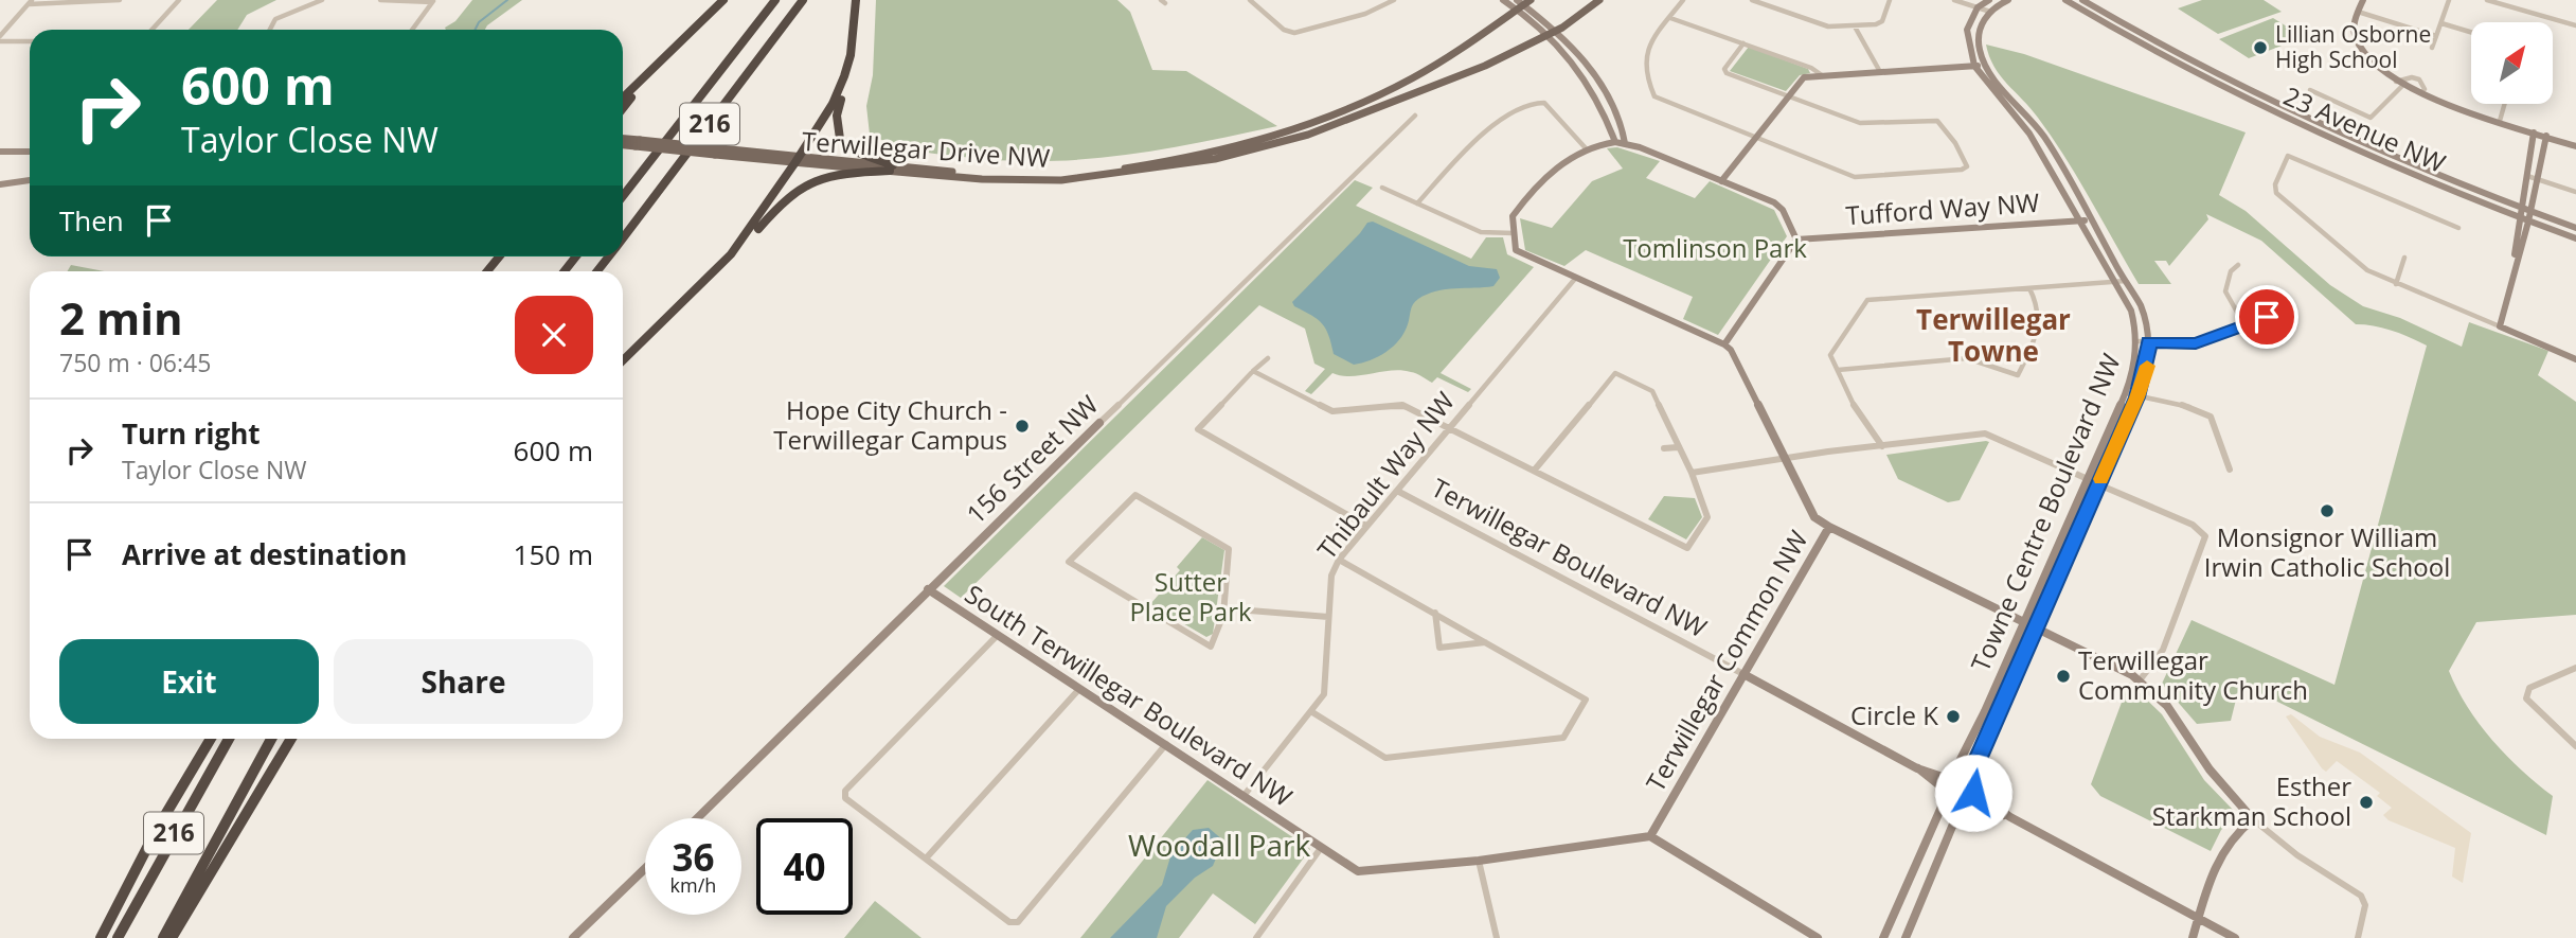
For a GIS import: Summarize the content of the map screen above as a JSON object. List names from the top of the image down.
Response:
{
  "streets": {
    "highway": ["216"],
    "main road": ["Terwillegar Drive NW"],
    "street": [
      "23 Avenue NW",
      "Tufford Way NW",
      "156 Street NW",
      "Thibault Way NW",
      "Towne Centre Boulevard NW",
      "Terwillegar Boulevard NW",
      "Terwillegar Common NW",
      "South Terwillegar Boulevard NW"
    ]
  },
  "crossings": [
    ["Tufford Way NW", "Towne Centre Boulevard NW"],
    ["156 Street NW", "South Terwillegar Boulevard NW"],
    ["Thibault Way NW", "Terwillegar Boulevard NW"],
    ["Thibault Way NW", "South Terwillegar Boulevard NW"],
    ["Towne Centre Boulevard NW", "Terwillegar Boulevard NW"],
    ["Towne Centre Boulevard NW", "Terwillegar Common NW"],
    ["Terwillegar Boulevard NW", "Terwillegar Common NW"],
    ["Terwillegar Common NW", "South Terwillegar Boulevard NW"]
  ],
  "districts": ["Terwillegar Towne"],
  "parks": ["Tomlinson Park", "Sutter Place Park", "Woodall Park"],
  "places": [
    "Lillian Osborne High School",
    "Hope City Church - Terwillegar Campus",
    "Monsignor William Irwin Catholic School",
    "Terwillegar Community Church",
    "Circle K",
    "Esther Starkman School"
  ],
  "north": "top right",
  "page": {
    "turn": ["600 m", "Taylor Close NW"],
    "then": "Then",
    "heading": ["2 min", "750 m · 06:45"],
    "list": [
      {
        "name": "Turn right",
        "note": "Taylor Close NW",
        "value": "600 m"
      },
      {
        "name": "Arrive at destination",
        "value": "150 m"
      }
    ],
    "buttons": ["Exit", "Share"],
    "speed": "36 km/h",
    "limit": "40"
  }
}
